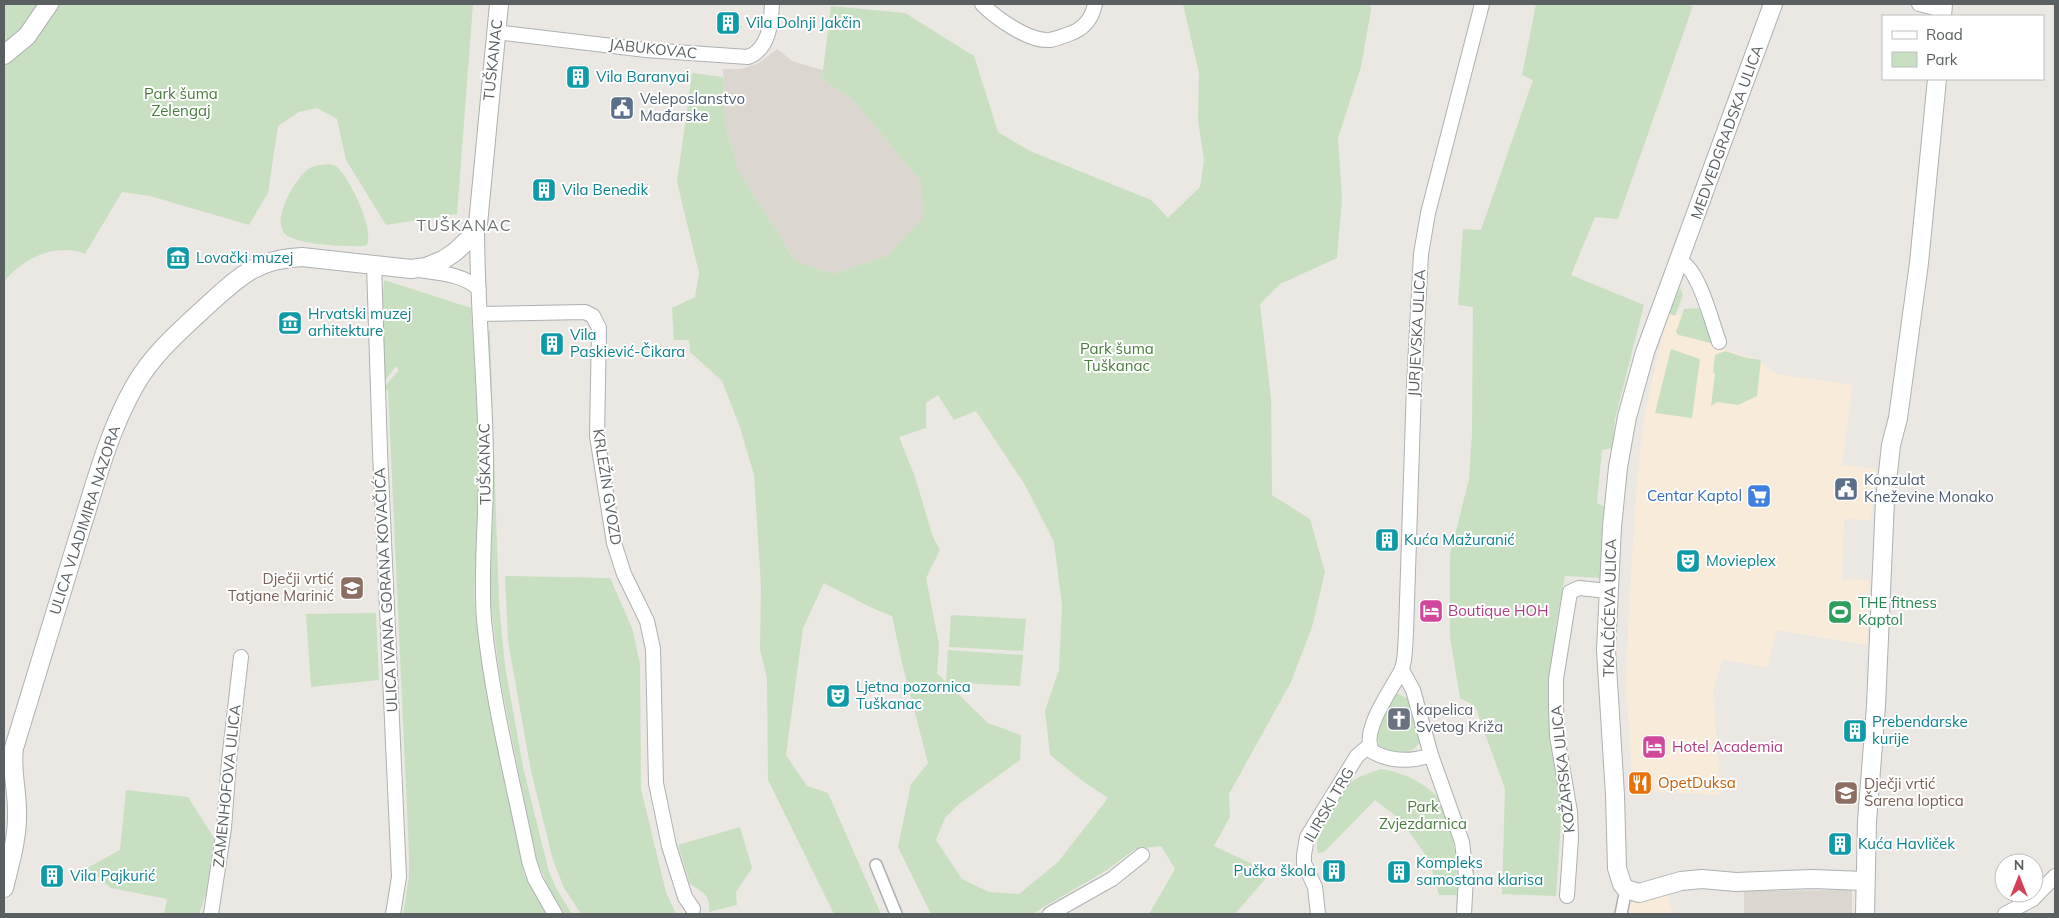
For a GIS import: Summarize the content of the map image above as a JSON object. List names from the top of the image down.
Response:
{
  "streets": {
    "street": [
      "JABUKOVAC",
      "TUŠKANAC",
      "MEDVEDGRADSKA ULICA",
      "JURJEVSKA ULICA",
      "KRLEŽIN GVOZD",
      "ULICA VLADIMIRA NAZORA",
      "ULICA IVANA GORANA KOVAČIĆA",
      "TKALČIĆEVA ULICA",
      "KOŽARSKA ULICA",
      "ZAMENHOFOVA ULICA",
      "ILIRSKI TRG"
    ]
  },
  "crossings": [
    ["JABUKOVAC", "TUŠKANAC"],
    ["TUŠKANAC", "KRLEŽIN GVOZD"],
    ["TUŠKANAC", "ULICA VLADIMIRA NAZORA"],
    ["MEDVEDGRADSKA ULICA", "TKALČIĆEVA ULICA"],
    ["JURJEVSKA ULICA", "ILIRSKI TRG"],
    ["ULICA VLADIMIRA NAZORA", "ULICA IVANA GORANA KOVAČIĆA"],
    ["TKALČIĆEVA ULICA", "KOŽARSKA ULICA"]
  ],
  "districts": ["TUŠKANAC"],
  "parks": ["Park šuma Zelengaj", "Park šuma Tuškanac", "Park Zvjezdarnica"],
  "places": {
    "building": [
      "Vila Dolnji Jakčin",
      "Vila Baranyai",
      "Vila Benedik",
      "Vila Paskiević-Čikara",
      "Kuća Mažuranić",
      "Prebendarske kurije",
      "Kuća Havliček",
      "Pučka škola",
      "Kompleks samostana klarisa",
      "Vila Pajkurić"
    ],
    "public building": ["Veleposlanstvo Mađarske", "Konzulat Kneževine Monako"],
    "museum": ["Lovački muzej", "Hrvatski muzej arhitekture"],
    "supermarket": ["Centar Kaptol"],
    "theatre": ["Movieplex", "Ljetna pozornica Tuškanac"],
    "school or university": ["Dječji vrtić Tatjane Marinić", "Dječji vrtić Šarena loptica"],
    "hotel": ["Boutique HOH", "Hotel Academia"],
    "sports": ["THE fitness Kaptol"],
    "church": ["kapelica Svetog Križa"],
    "restaurant": ["OpetDuksa"]
  },
  "legend": ["Road", "Park"],
  "north": "top"
}
